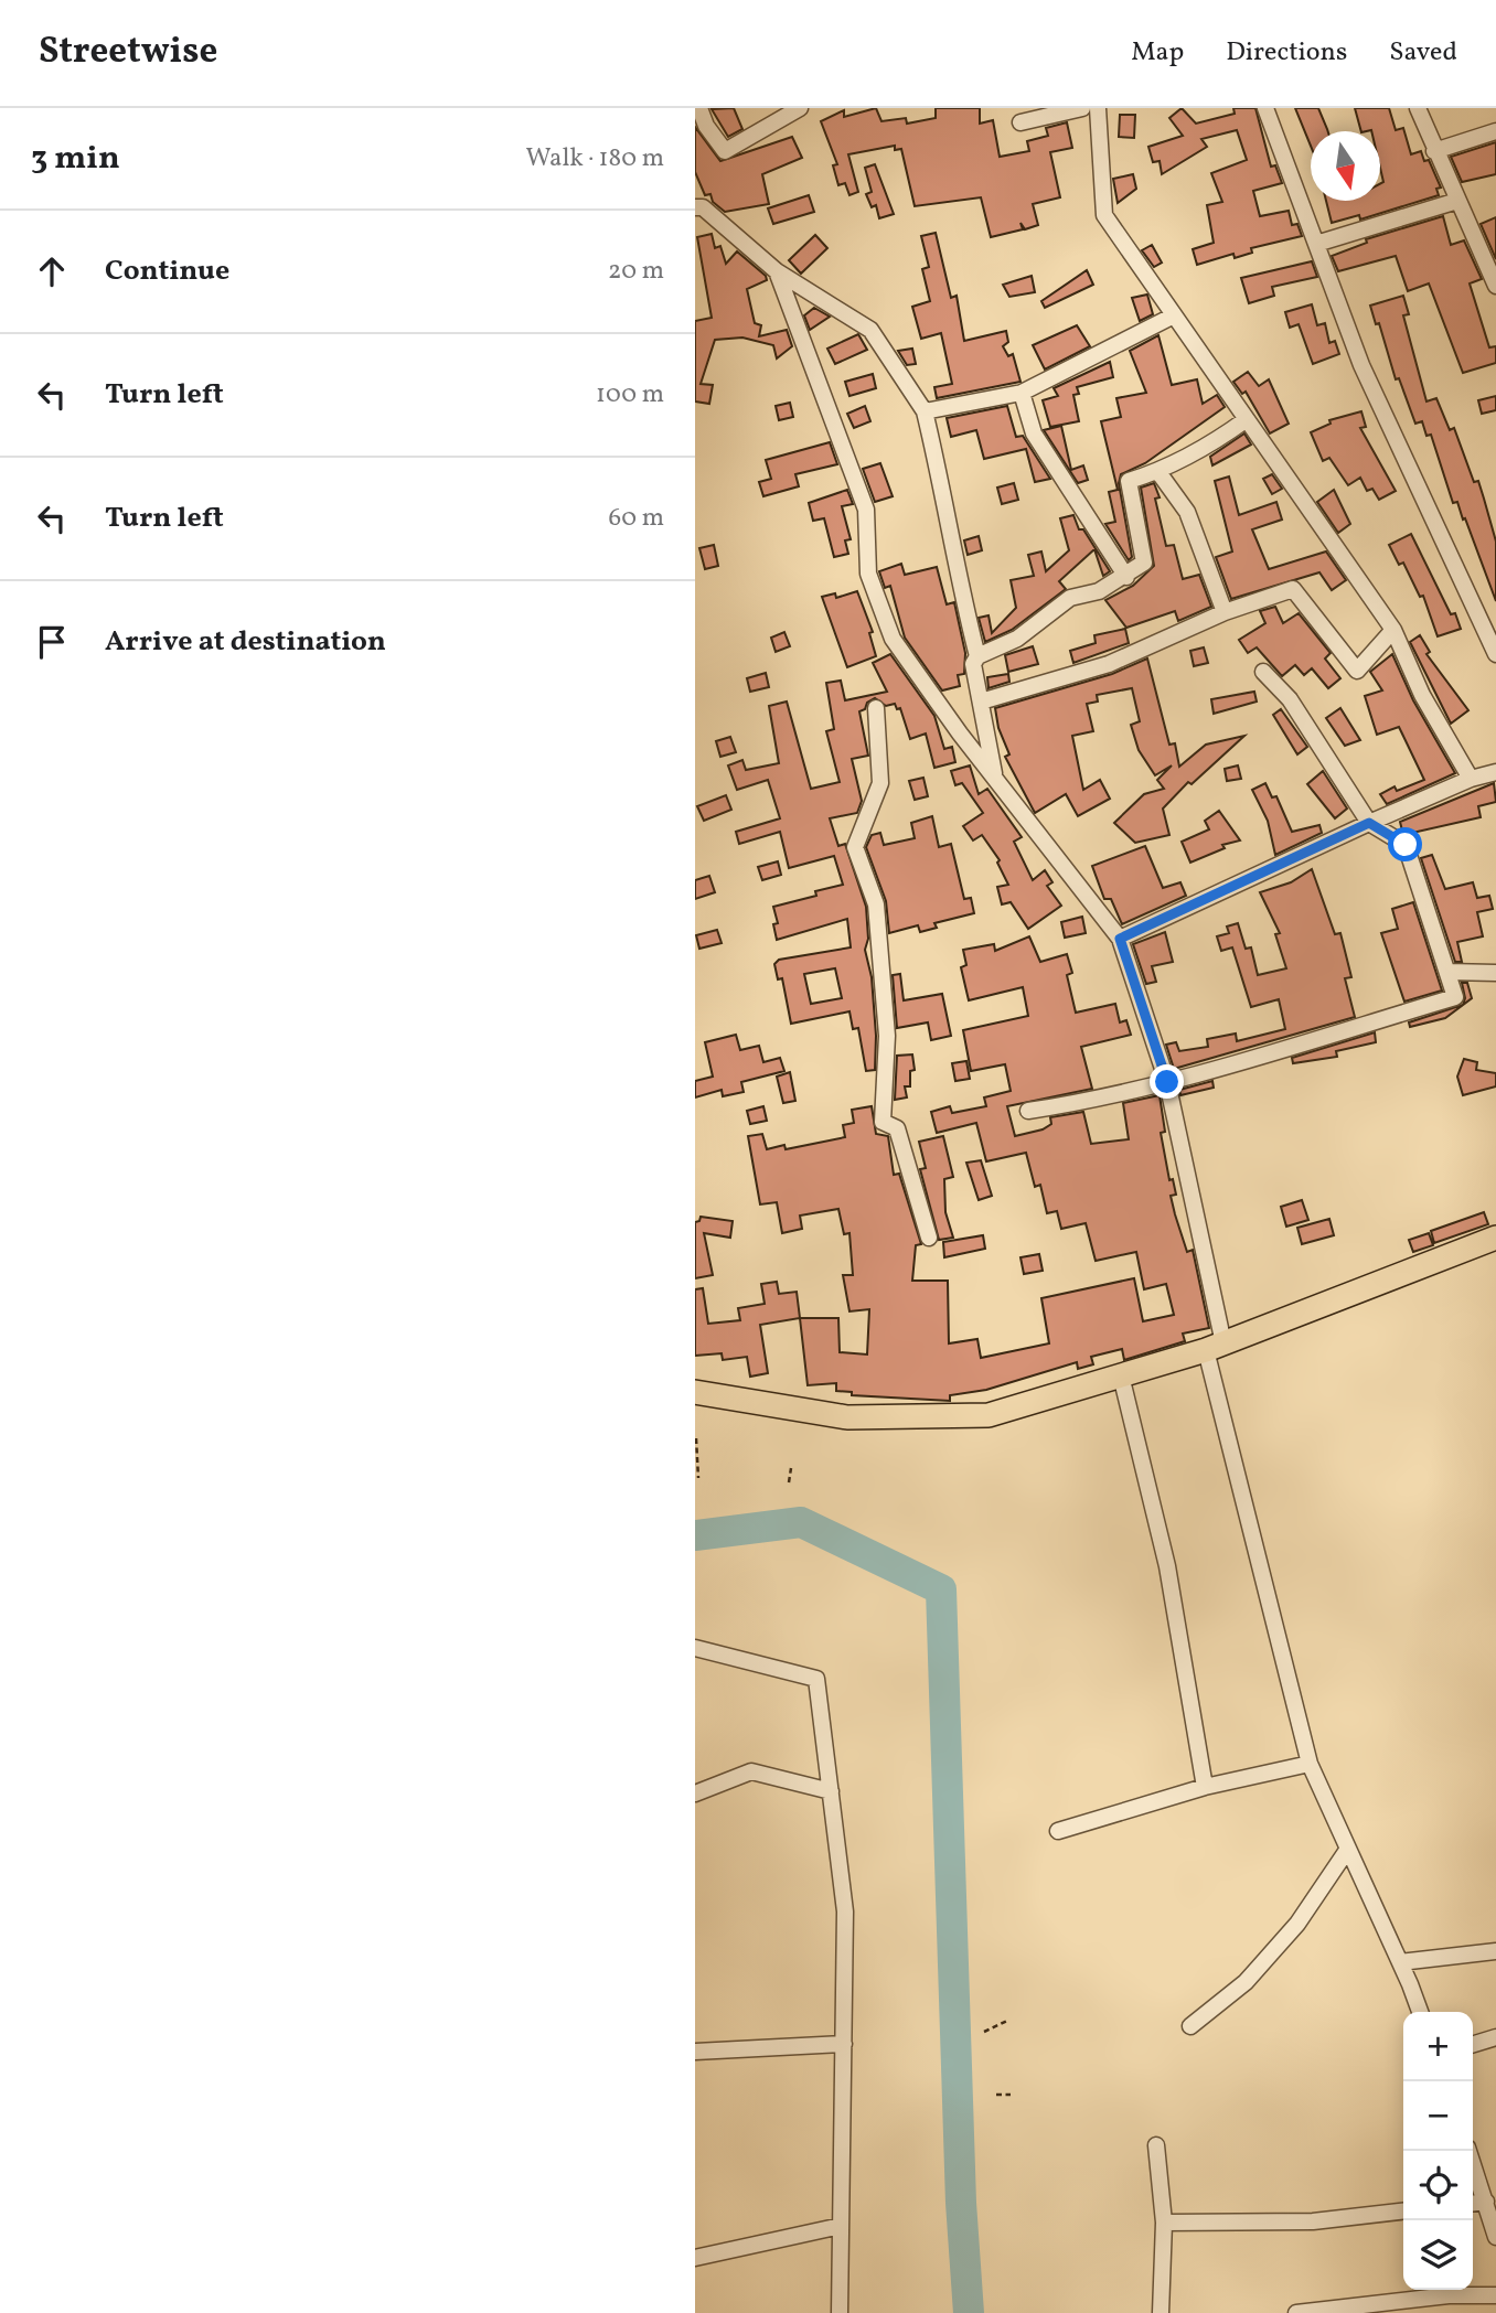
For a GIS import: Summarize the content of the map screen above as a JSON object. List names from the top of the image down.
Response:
{
  "north": "bottom",
  "page": {
    "header": "Streetwise",
    "nav": ["Map", "Directions", "Saved"],
    "heading": ["3 min", "Walk · 180 m"],
    "list": [
      ["Continue", "20 m"],
      ["Turn left", "100 m"],
      ["Turn left", "60 m"],
      "Arrive at destination"
    ],
    "map_buttons": ["+", "−"]
  }
}
